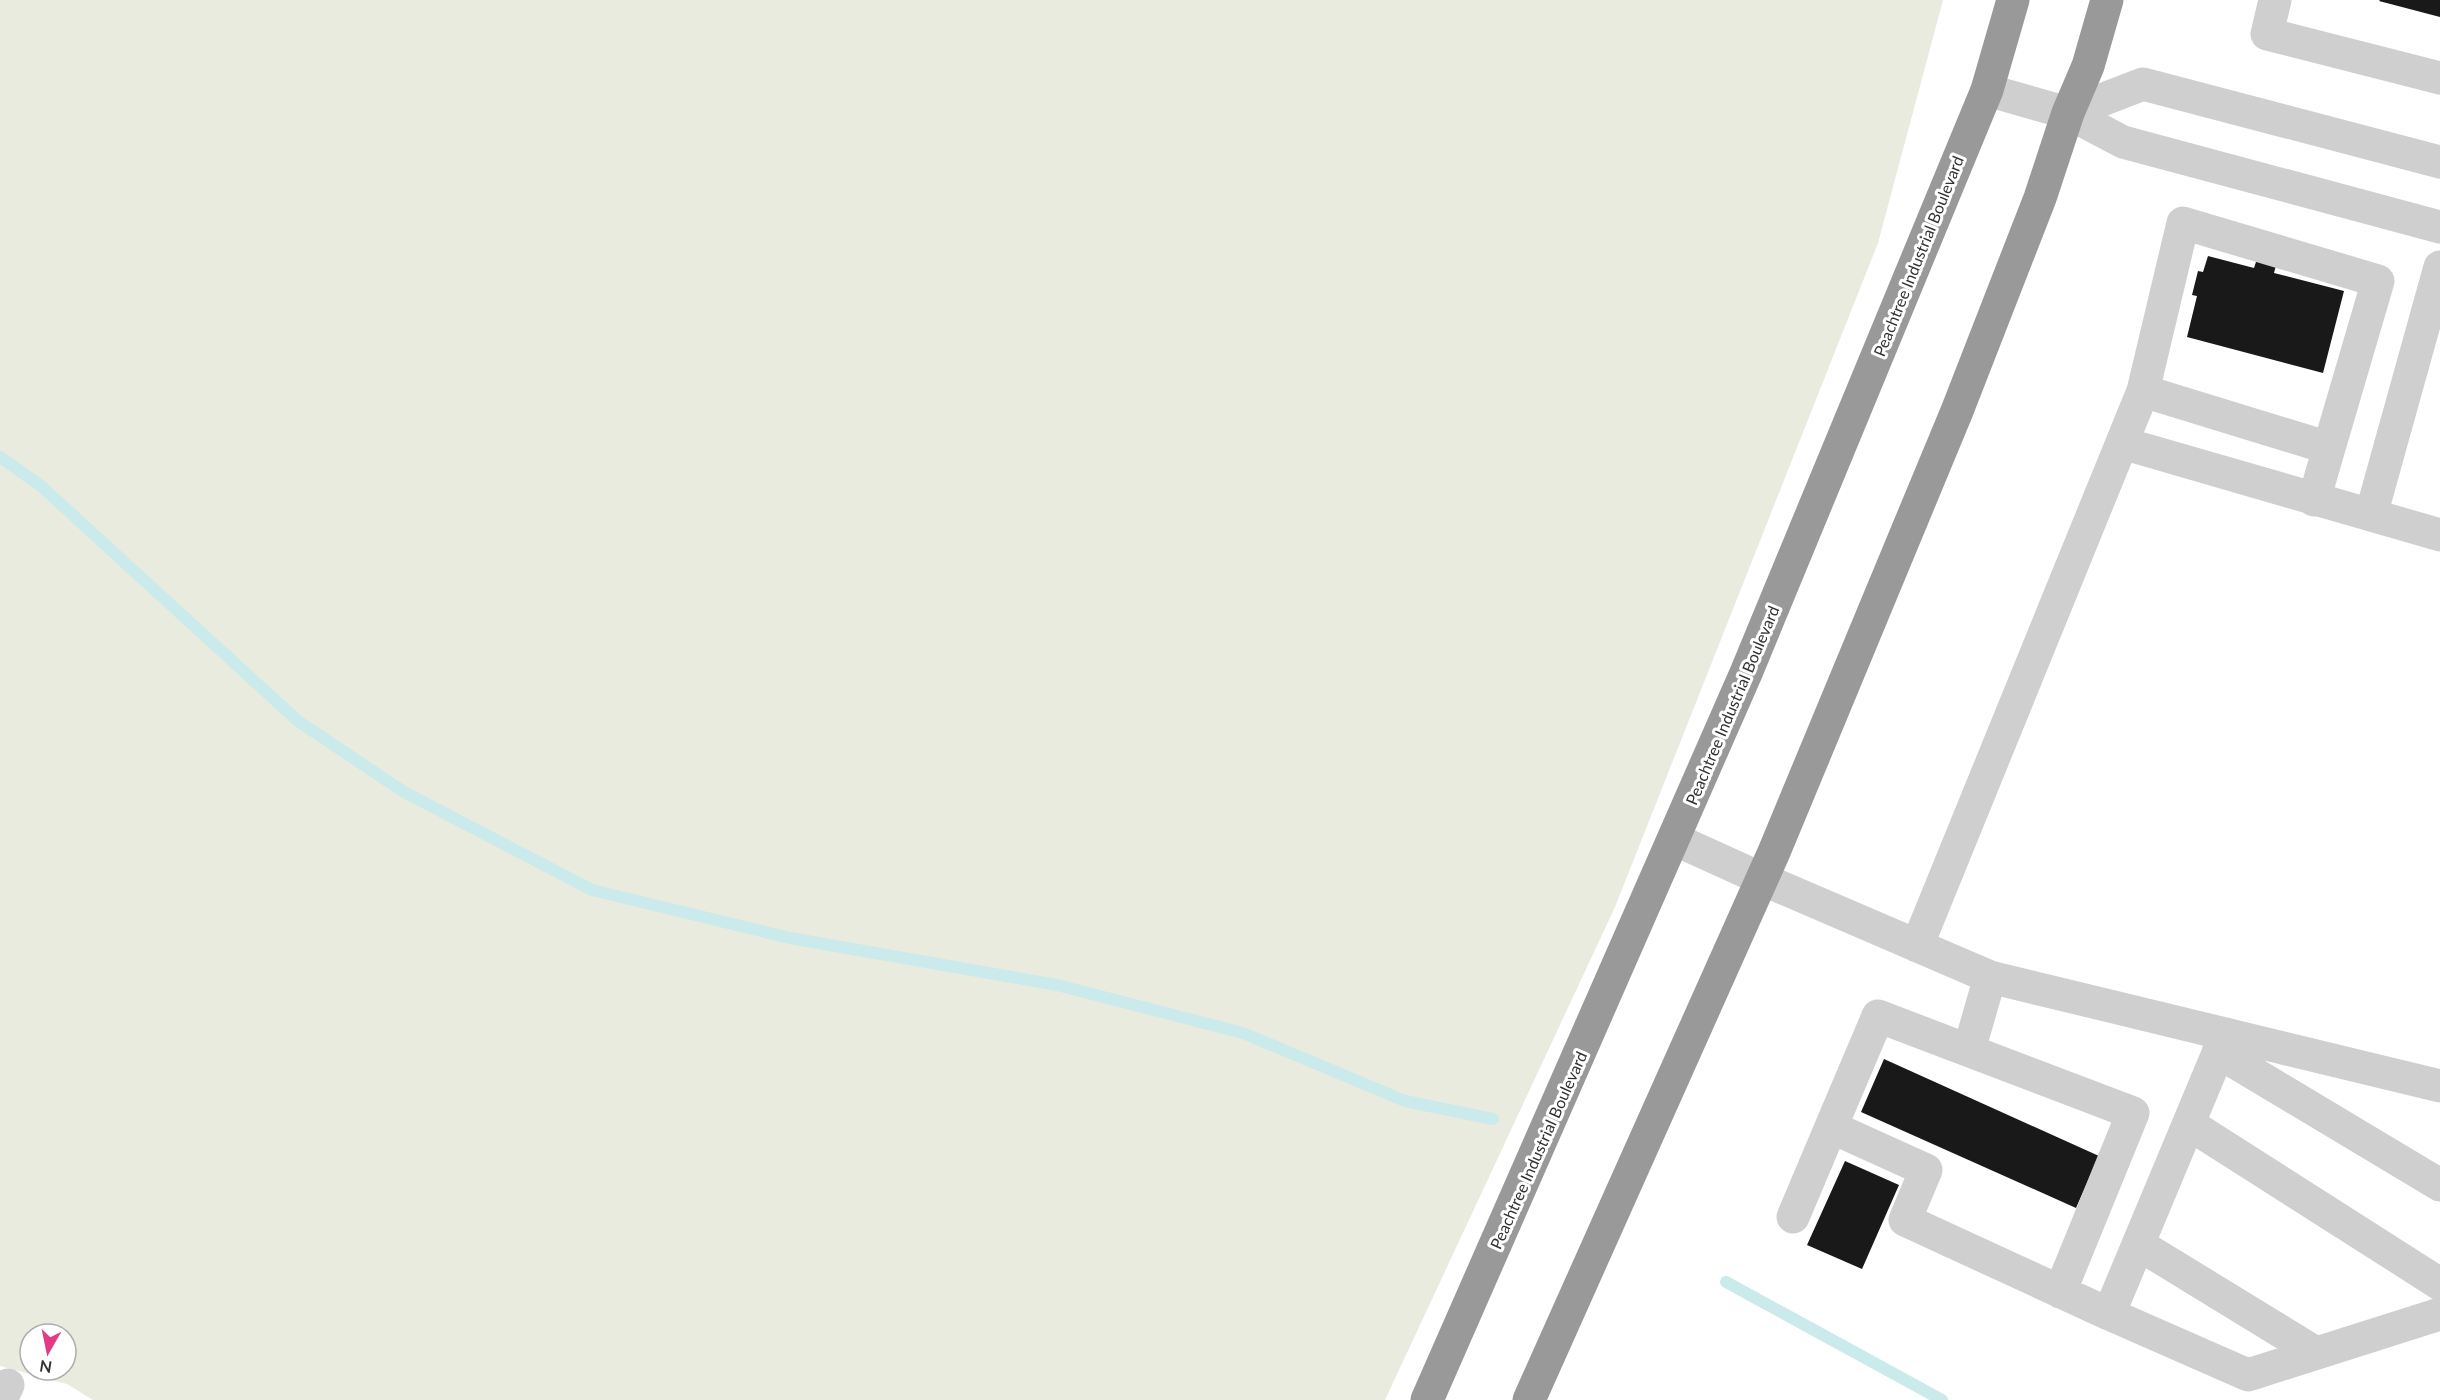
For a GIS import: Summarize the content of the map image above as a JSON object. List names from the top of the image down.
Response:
{
  "streets": {
    "highway": ["Peachtree Industrial Boulevard"]
  },
  "north": "bottom"
}
